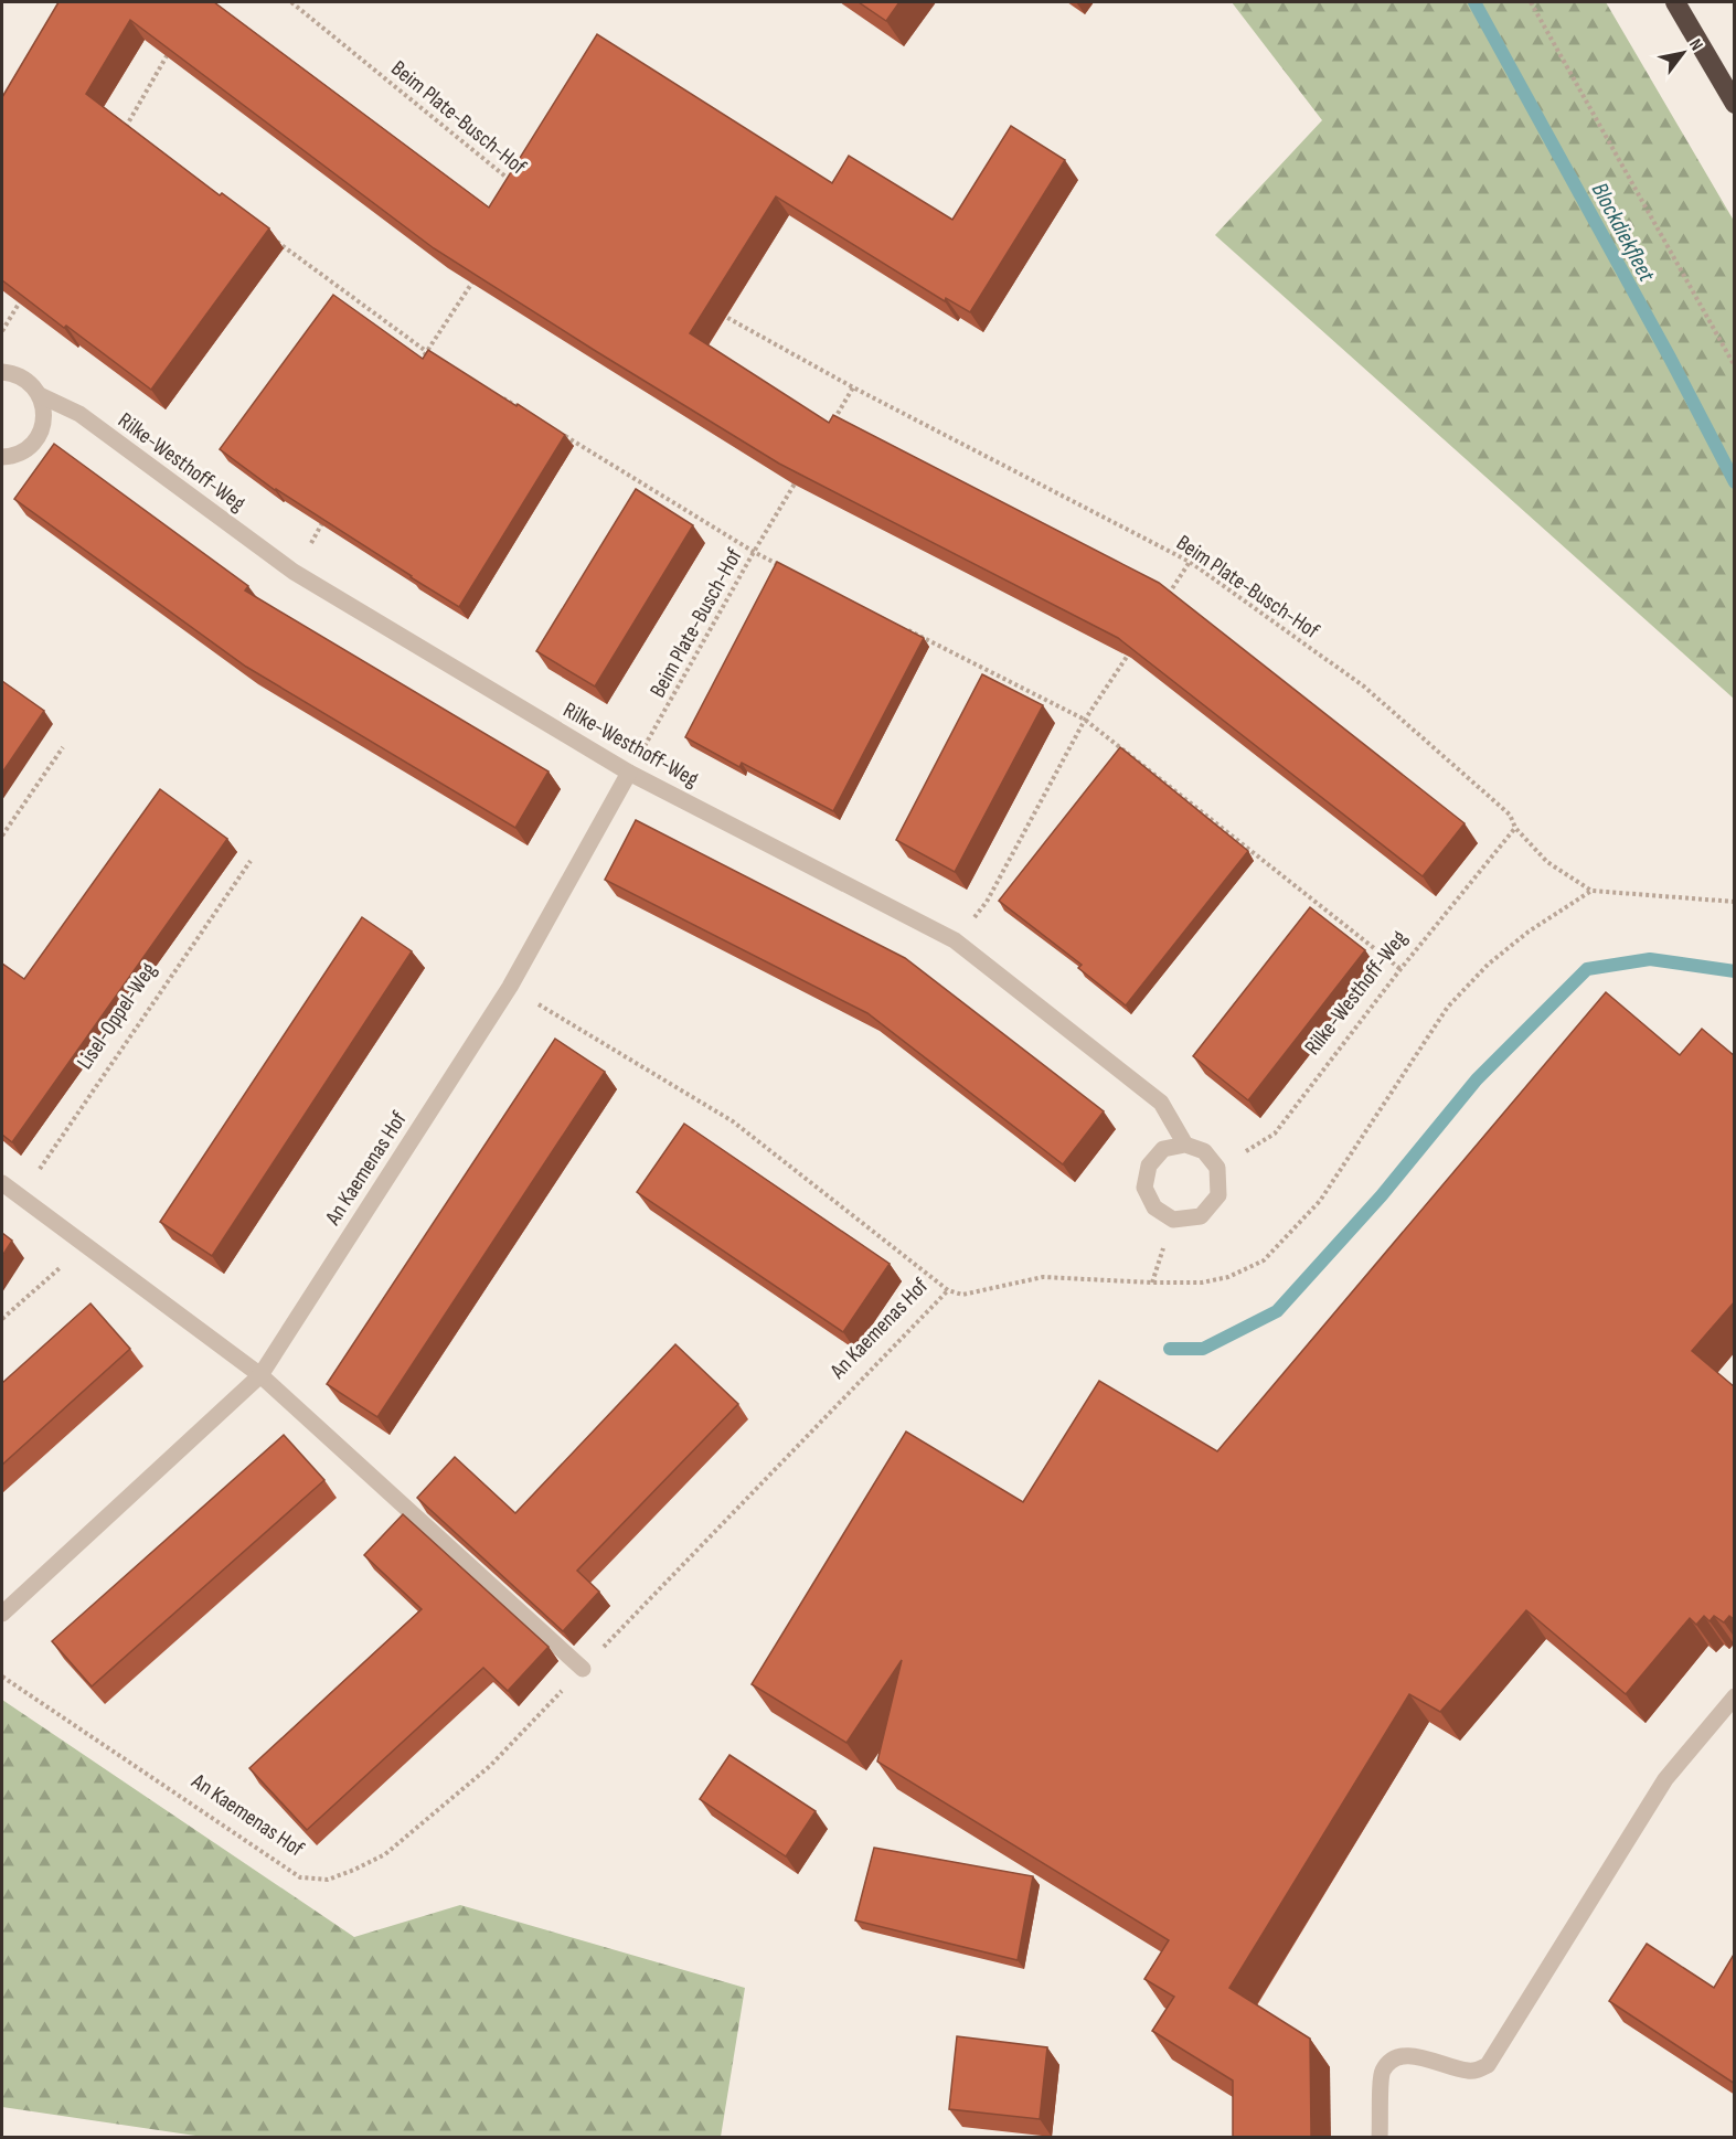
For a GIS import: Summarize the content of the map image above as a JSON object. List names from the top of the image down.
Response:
{
  "streets": {
    "street": ["Rilke-Westhoff-Weg", "An Kaemenas Hof"],
    "path": ["Beim Plate-Busch-Hof", "Lisel-Oppel-Weg"]
  },
  "crossings": [
    ["Beim Plate-Busch-Hof", "Rilke-Westhoff-Weg"],
    ["Beim Plate-Busch-Hof", "An Kaemenas Hof"],
    ["Rilke-Westhoff-Weg", "An Kaemenas Hof"]
  ],
  "water": ["Blockdiekfleet"],
  "north": "top right"
}
